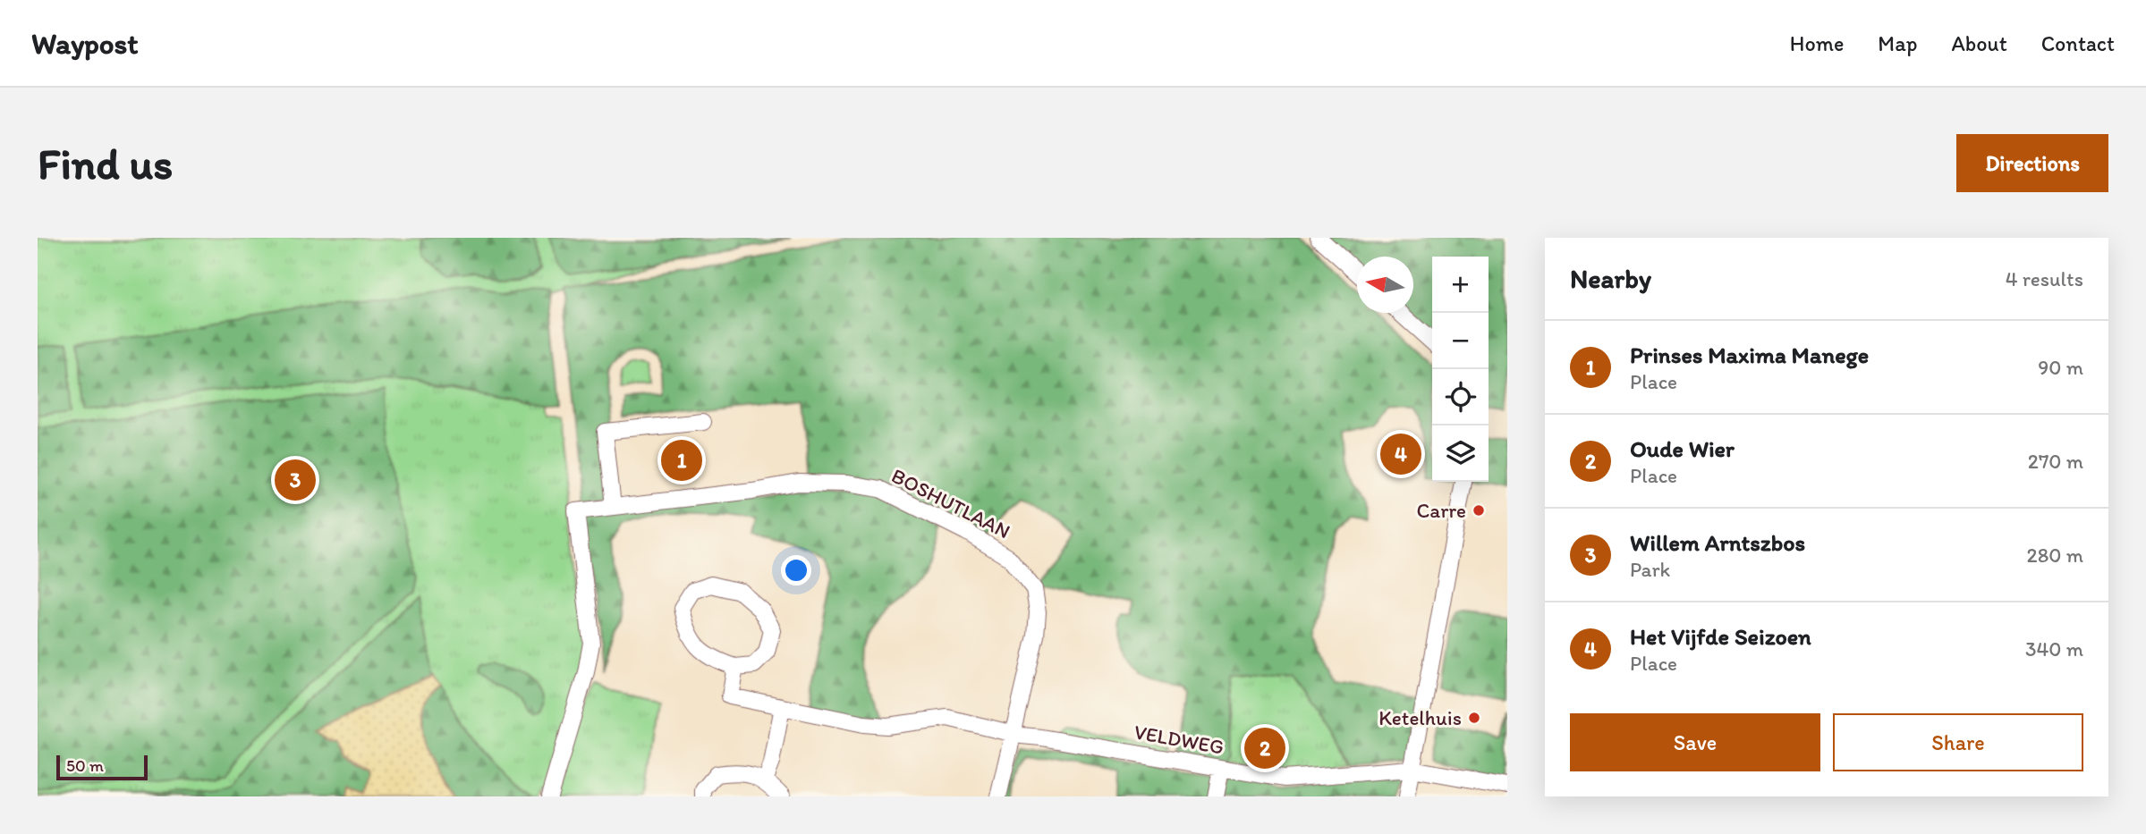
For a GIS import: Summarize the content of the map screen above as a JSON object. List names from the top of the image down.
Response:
{
  "streets": {
    "lane": ["BOSHUTLAAN", "VELDWEG"]
  },
  "crossings": [
    ["BOSHUTLAAN", "VELDWEG"]
  ],
  "places": ["Carre", "Ketelhuis"],
  "scale_bar": "50 m",
  "north": "left",
  "page": {
    "header": "Waypost",
    "nav": [
      "Home",
      "Map",
      "About",
      "Contact"
    ],
    "buttons": [
      "Directions",
      ["Save", "Share"]
    ],
    "title": "Find us",
    "heading": ["Nearby", "4 results"],
    "map_buttons": ["+", "−"],
    "list": [
      {
        "mark": "1",
        "name": "Prinses Maxima Manege",
        "note": "Place",
        "value": "90 m"
      },
      {
        "mark": "2",
        "name": "Oude Wier",
        "note": "Place",
        "value": "270 m"
      },
      {
        "mark": "3",
        "name": "Willem Arntszbos",
        "note": "Park",
        "value": "280 m"
      },
      {
        "mark": "4",
        "name": "Het Vijfde Seizoen",
        "note": "Place",
        "value": "340 m"
      }
    ],
    "pins": [
      "4",
      "1",
      "3",
      "2"
    ],
    "scale": "50 m"
  }
}
